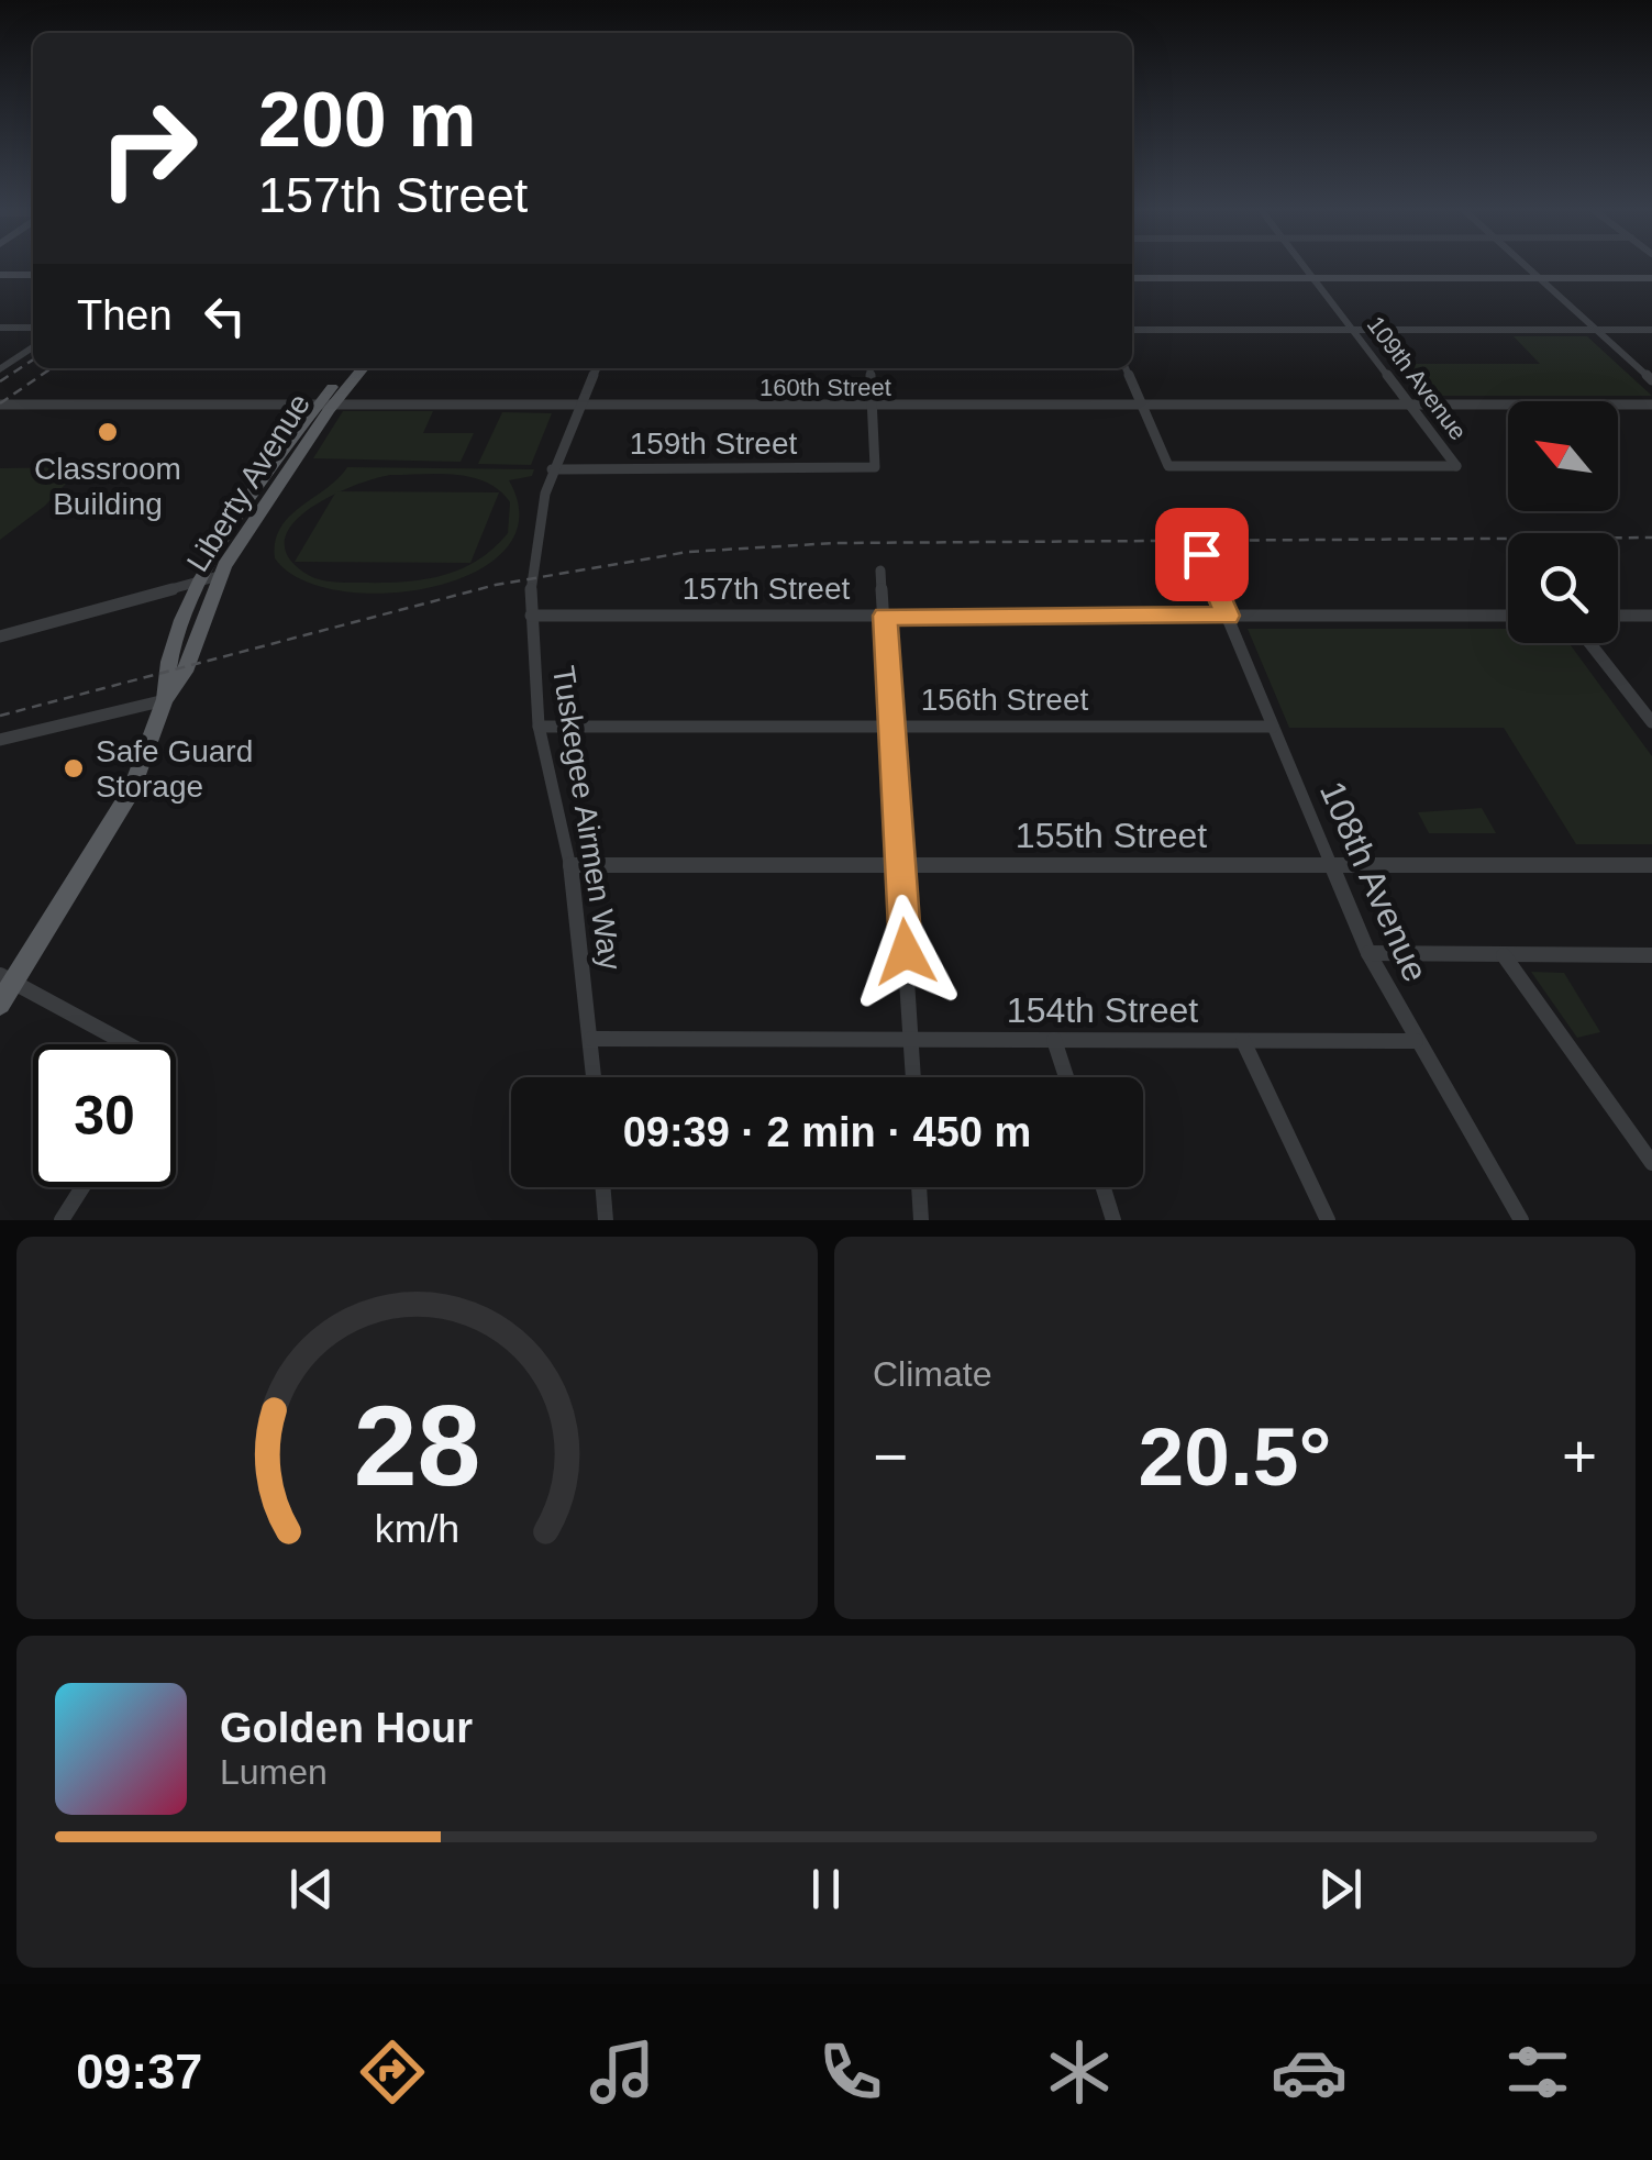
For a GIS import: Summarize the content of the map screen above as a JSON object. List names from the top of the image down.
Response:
{
  "streets": {
    "main road": ["Liberty Avenue"],
    "street": [
      "109th Avenue",
      "160th Street",
      "159th Street",
      "157th Street",
      "156th Street",
      "Tuskegee Airmen Way",
      "155th Street",
      "108th Avenue",
      "154th Street"
    ]
  },
  "crossings": [
    ["109th Avenue", "160th Street"],
    ["160th Street", "159th Street"],
    ["160th Street", "Liberty Avenue"],
    ["160th Street", "Tuskegee Airmen Way"],
    ["159th Street", "Tuskegee Airmen Way"],
    ["157th Street", "Tuskegee Airmen Way"],
    ["157th Street", "108th Avenue"],
    ["156th Street", "Tuskegee Airmen Way"],
    ["156th Street", "108th Avenue"],
    ["Tuskegee Airmen Way", "155th Street"],
    ["Tuskegee Airmen Way", "154th Street"],
    ["155th Street", "108th Avenue"],
    ["108th Avenue", "154th Street"]
  ],
  "places": ["Classroom Building", "Safe Guard Storage"],
  "north": "top left",
  "page": {
    "turn": ["200 m", "157th Street"],
    "then": "Then",
    "limit": "30",
    "trip": "09:39 · 2 min · 450 m",
    "tile": "Climate",
    "heat": ["−", "20.5°", "+"],
    "song": ["Golden Hour", "Lumen"],
    "tabs": "09:37",
    "gauge": ["28", "km/h"]
  }
}
